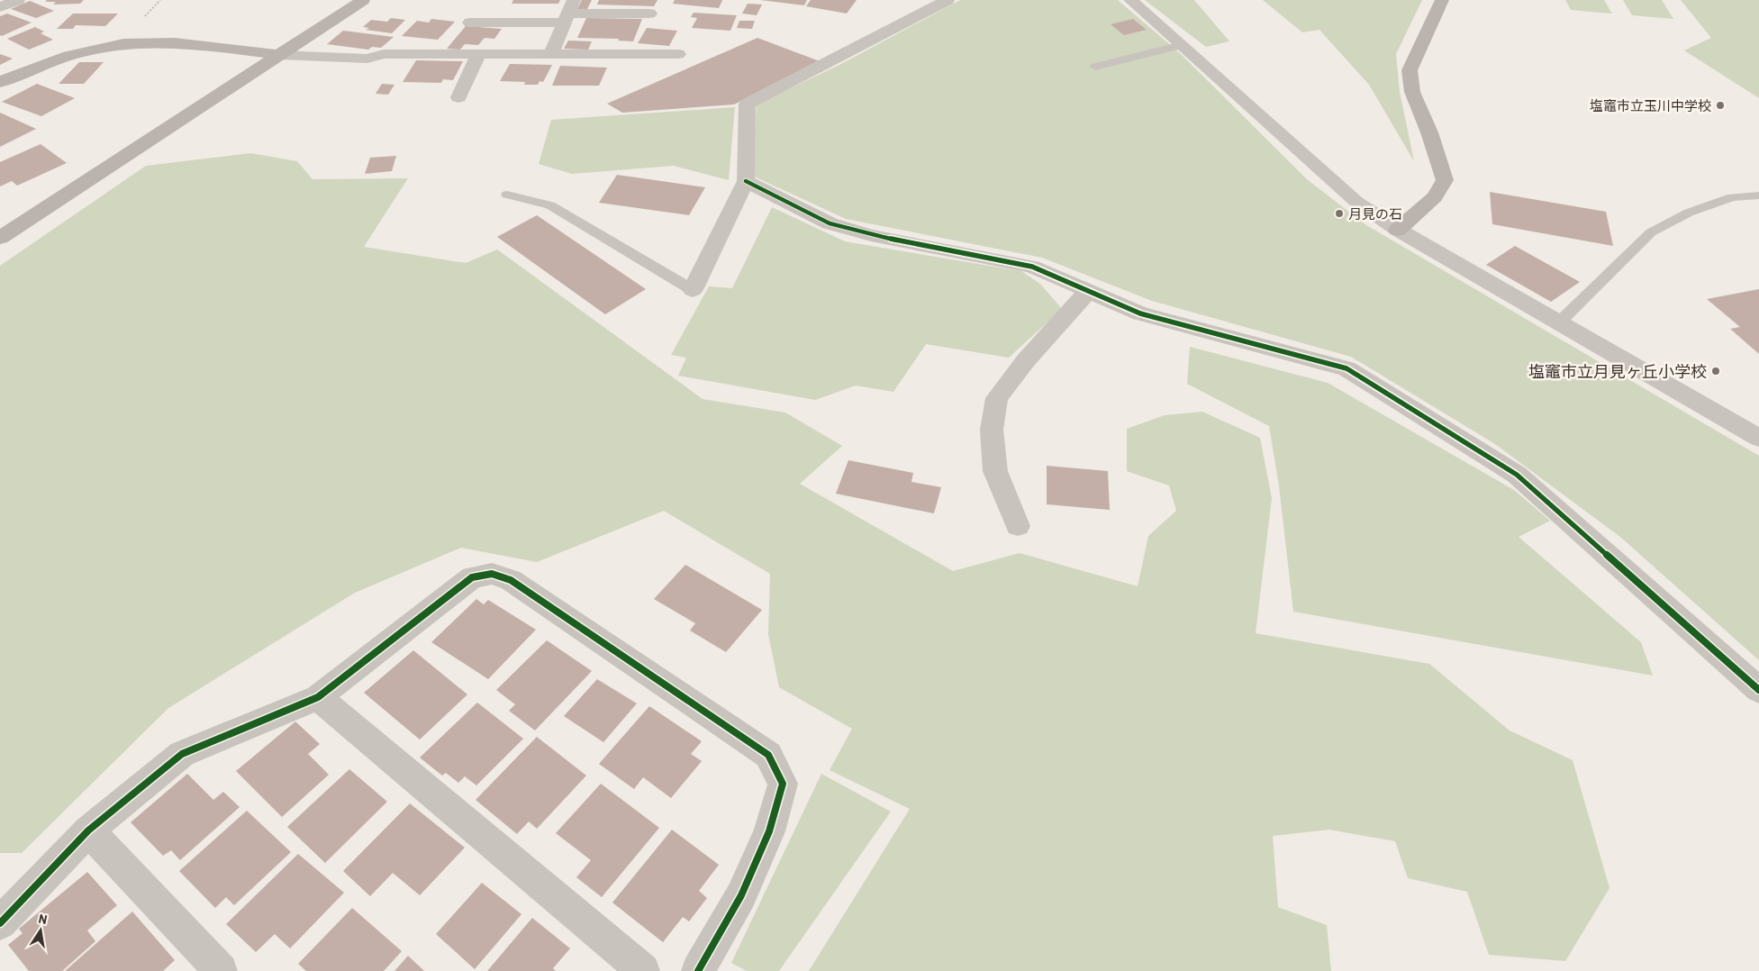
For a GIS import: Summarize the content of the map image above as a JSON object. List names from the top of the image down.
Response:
{
  "places": ["塩竈市立玉川中学校", "月見の石", "塩竈市立月見ヶ丘小学校"],
  "north": "top"
}
